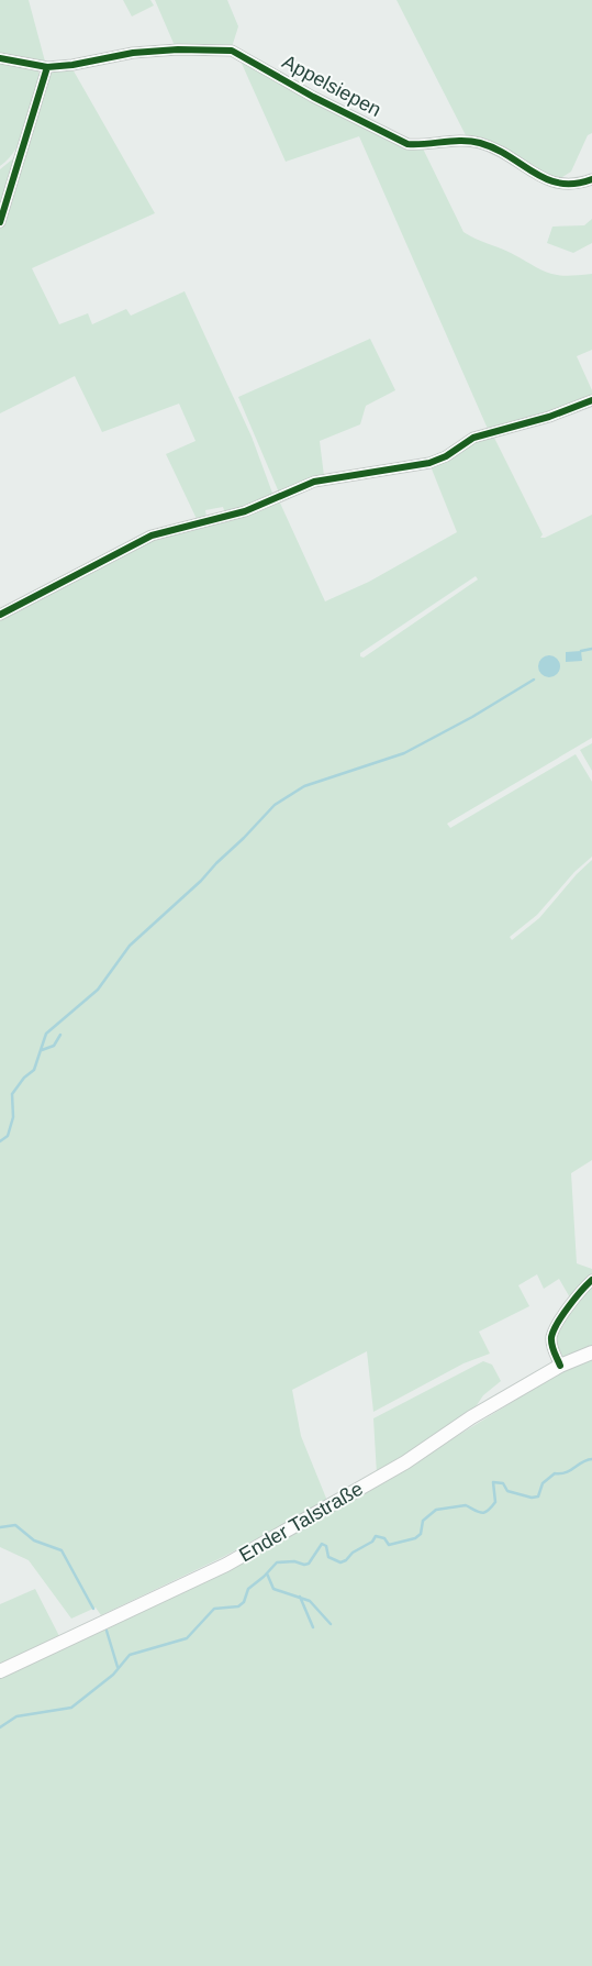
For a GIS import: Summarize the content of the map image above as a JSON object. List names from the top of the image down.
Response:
{
  "streets": {
    "main road": ["Ender Talstraße"],
    "street": ["Appelsiepen"]
  }
}
